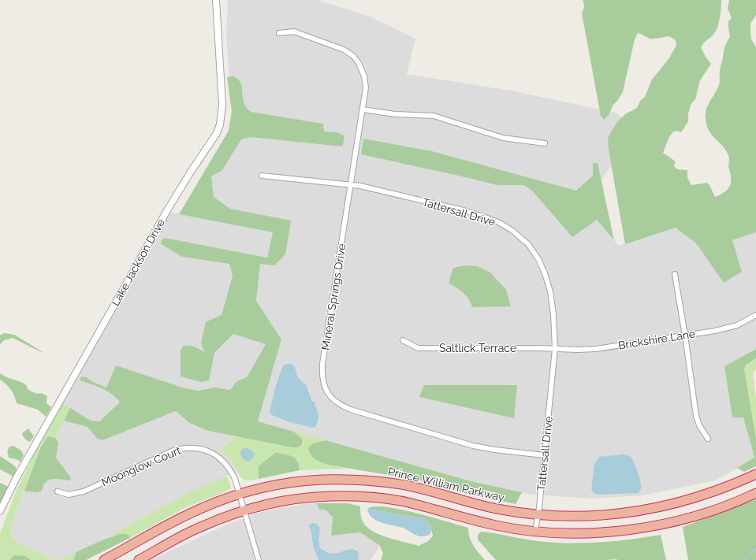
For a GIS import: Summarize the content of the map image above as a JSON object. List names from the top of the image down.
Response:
{
  "streets": {
    "highway": ["Prince William Parkway"],
    "street": [
      "Tattersall Drive",
      "Lake Jackson Drive",
      "Mineral Springs Drive",
      "Brickshire Lane",
      "Saltlick Terrace",
      "Moonglow Court"
    ]
  },
  "crossings": [
    ["Tattersall Drive", "Mineral Springs Drive"],
    ["Tattersall Drive", "Brickshire Lane"],
    ["Tattersall Drive", "Saltlick Terrace"],
    ["Tattersall Drive", "Prince William Parkway"],
    ["Brickshire Lane", "Saltlick Terrace"],
    ["Moonglow Court", "Prince William Parkway"]
  ]
}
